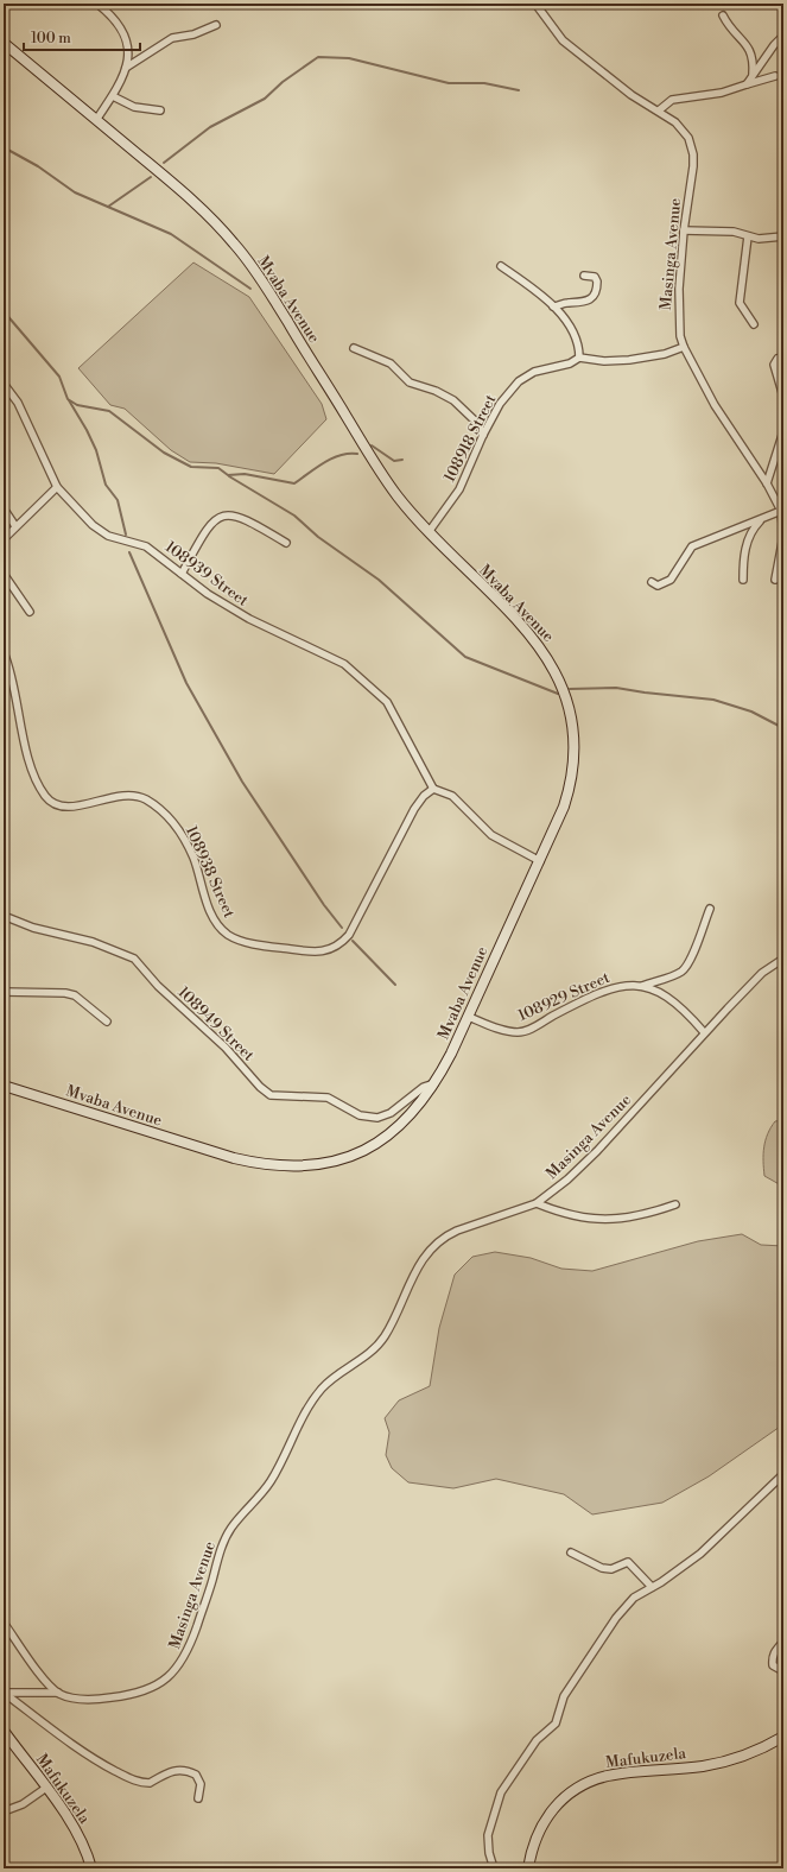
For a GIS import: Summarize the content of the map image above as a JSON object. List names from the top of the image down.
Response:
{
  "streets": {
    "street": [
      "Masinga Avenue",
      "Mvaba Avenue",
      "108918 Street",
      "108939 Street",
      "108938 Street",
      "108929 Street",
      "108949 Street",
      "Mafukuzela"
    ]
  },
  "crossings": [
    ["Masinga Avenue", "108929 Street"],
    ["Mvaba Avenue", "108918 Street"],
    ["Mvaba Avenue", "108929 Street"],
    ["Mvaba Avenue", "108949 Street"],
    ["108939 Street", "108938 Street"]
  ],
  "scale_bar": "100 m"
}
